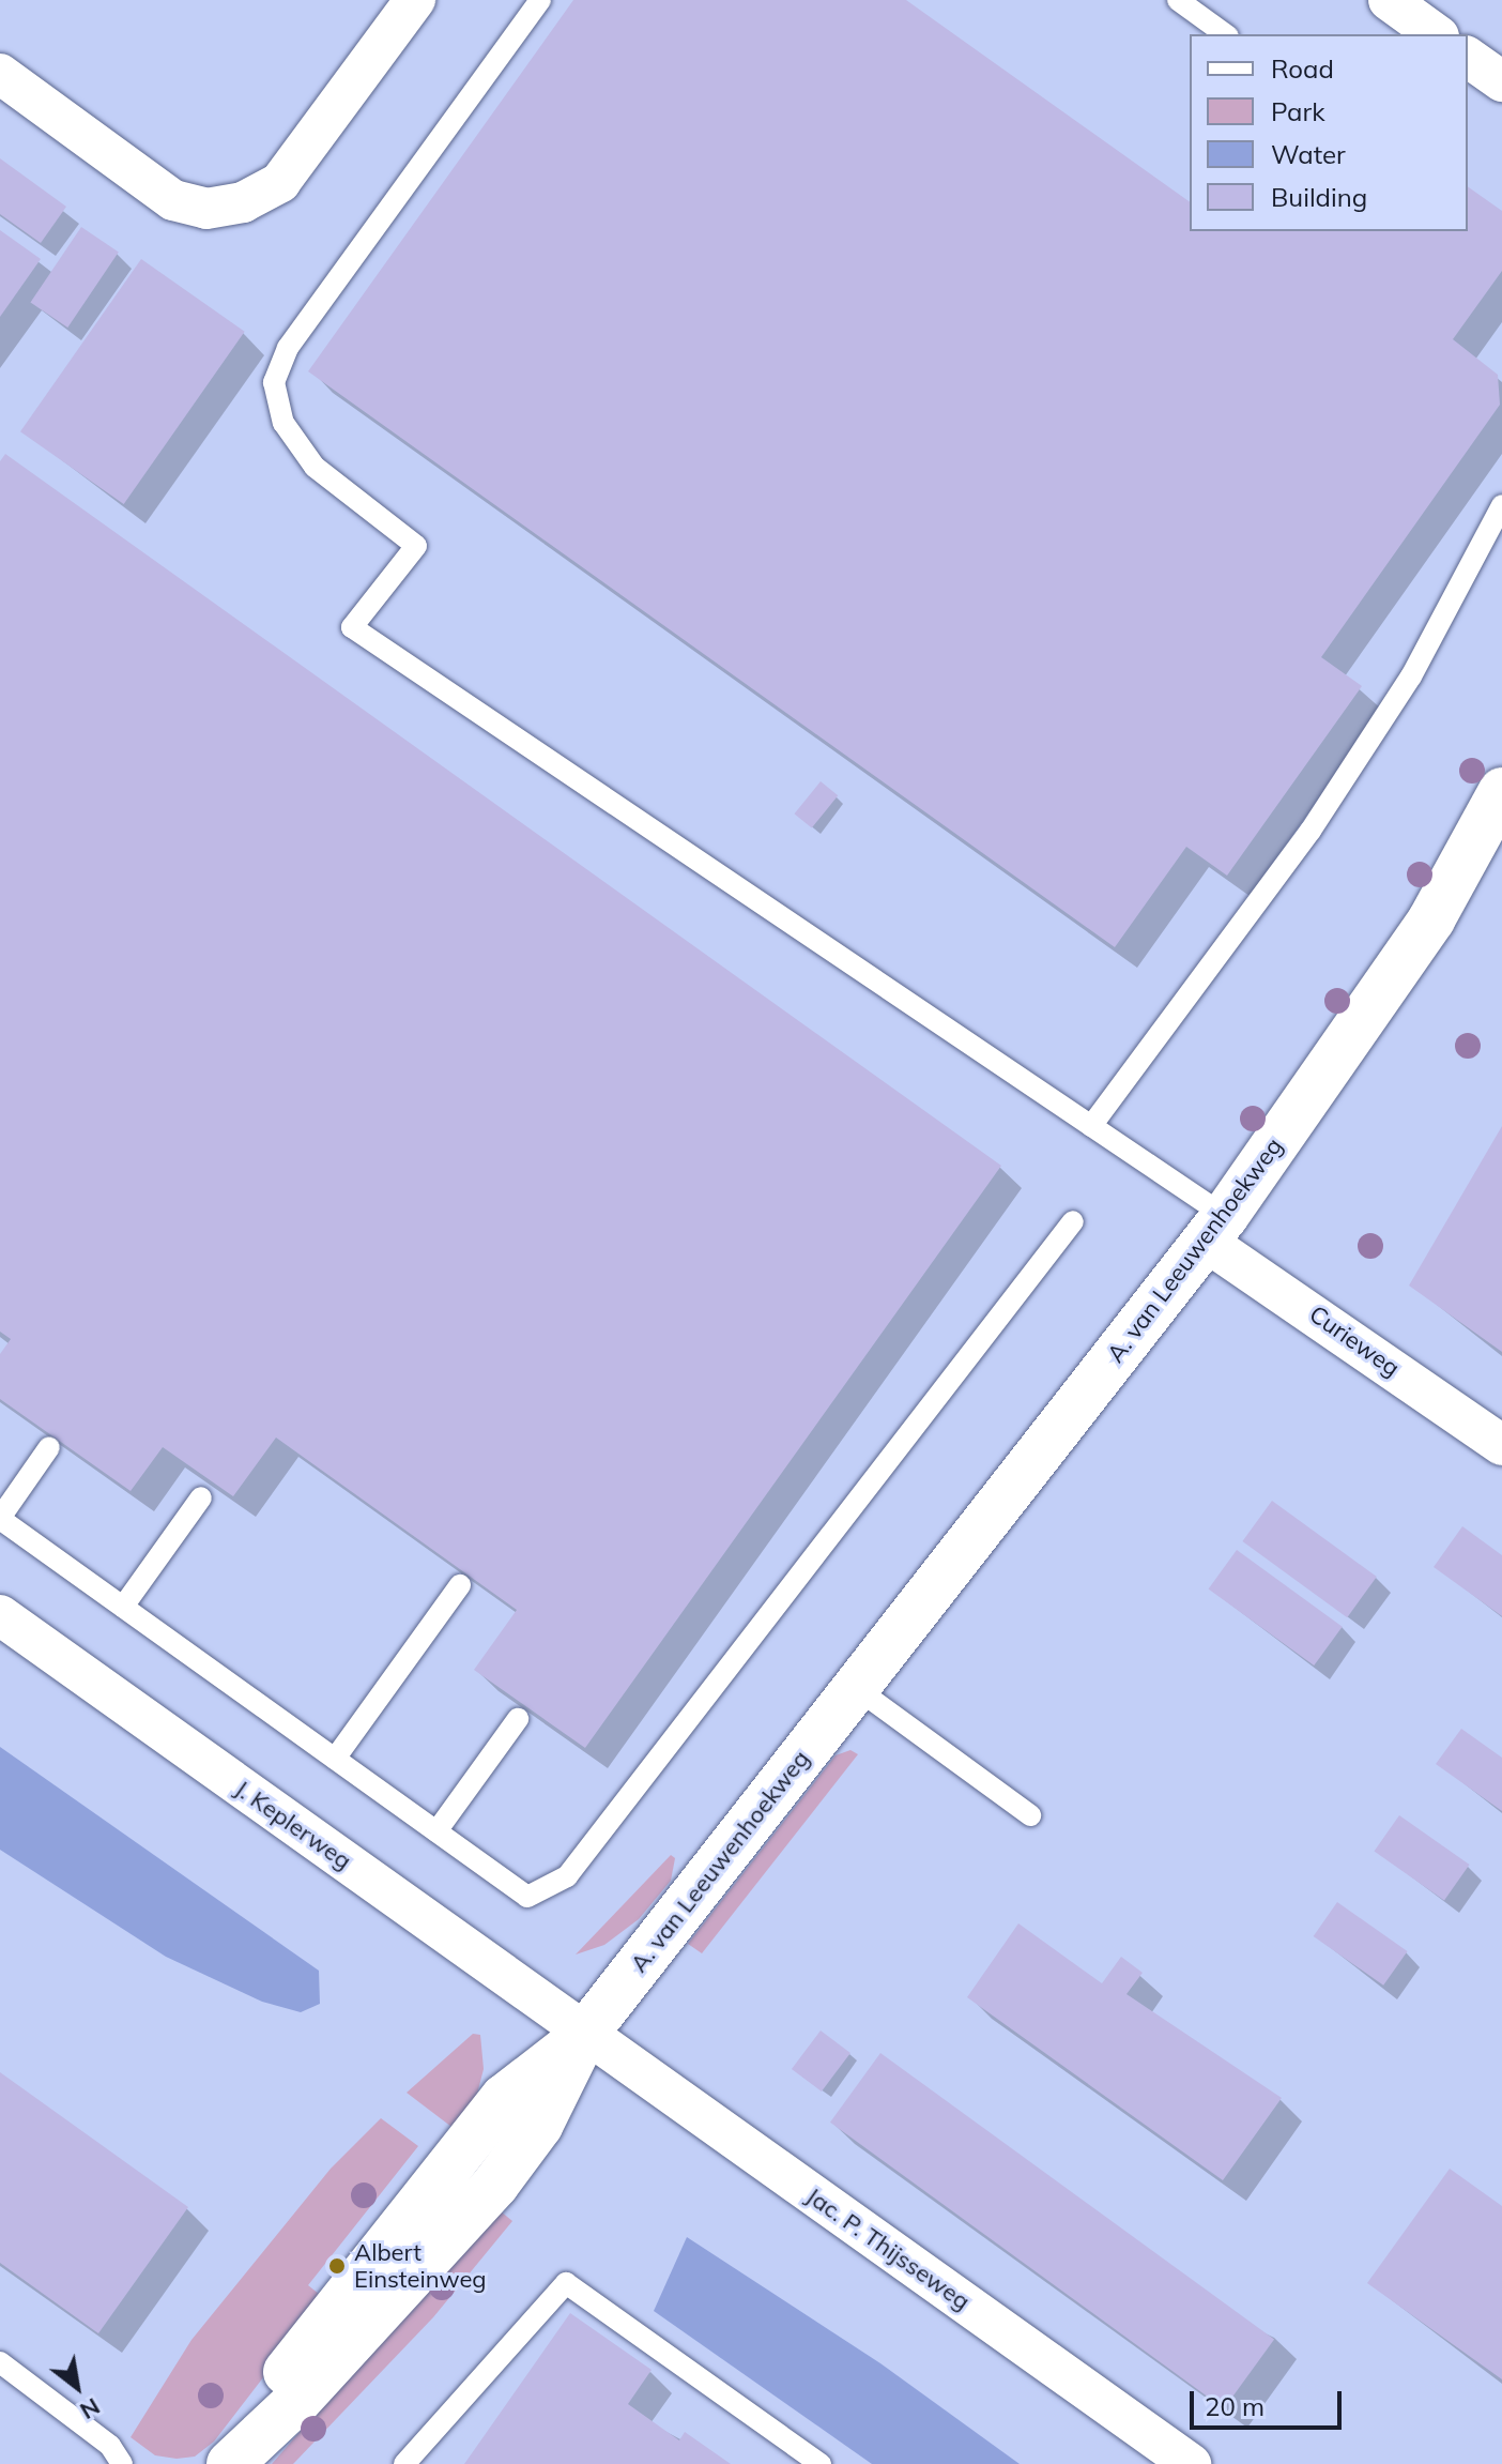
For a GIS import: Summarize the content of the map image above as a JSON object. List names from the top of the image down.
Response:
{
  "streets": {
    "street": [
      "A. van Leeuwenhoekweg",
      "Curieweg",
      "J. Keplerweg",
      "Jac. P. Thijsseweg"
    ]
  },
  "crossings": [
    ["A. van Leeuwenhoekweg", "Curieweg"],
    ["A. van Leeuwenhoekweg", "J. Keplerweg"],
    ["A. van Leeuwenhoekweg", "Jac. P. Thijsseweg"],
    ["J. Keplerweg", "Jac. P. Thijsseweg"]
  ],
  "places": ["Albert Einsteinweg"],
  "legend": [
    "Road",
    "Park",
    "Water",
    "Building"
  ],
  "scale_bar": "20 m",
  "north": "bottom right"
}
